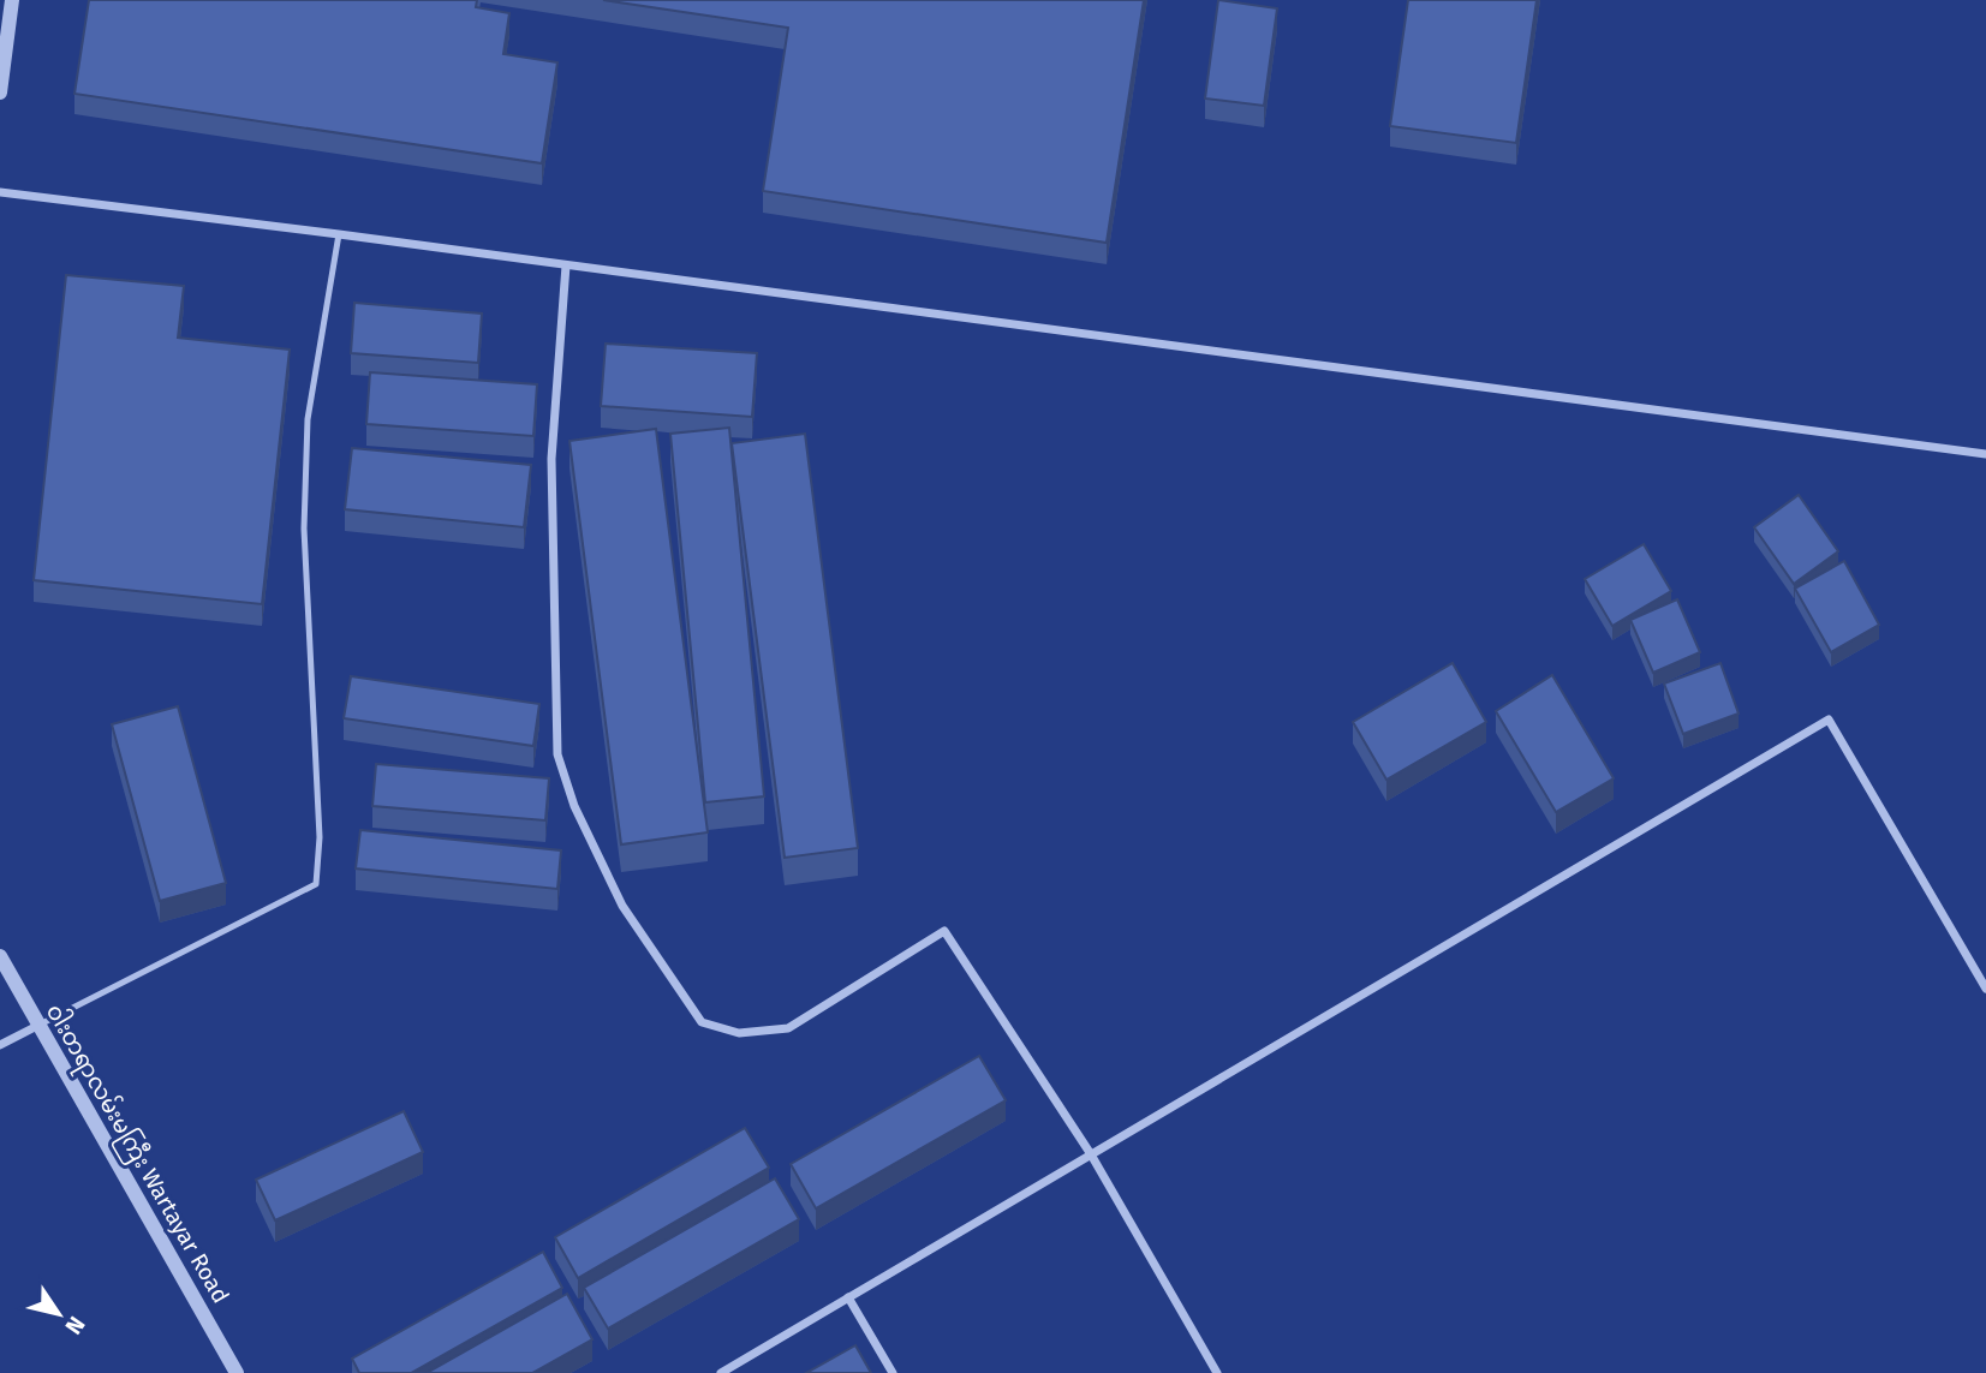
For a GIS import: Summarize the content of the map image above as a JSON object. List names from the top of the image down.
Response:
{
  "streets": {
    "street": ["ဝါးတရာလမ်းမကြီး Wartayar Road"]
  },
  "north": "bottom right"
}
